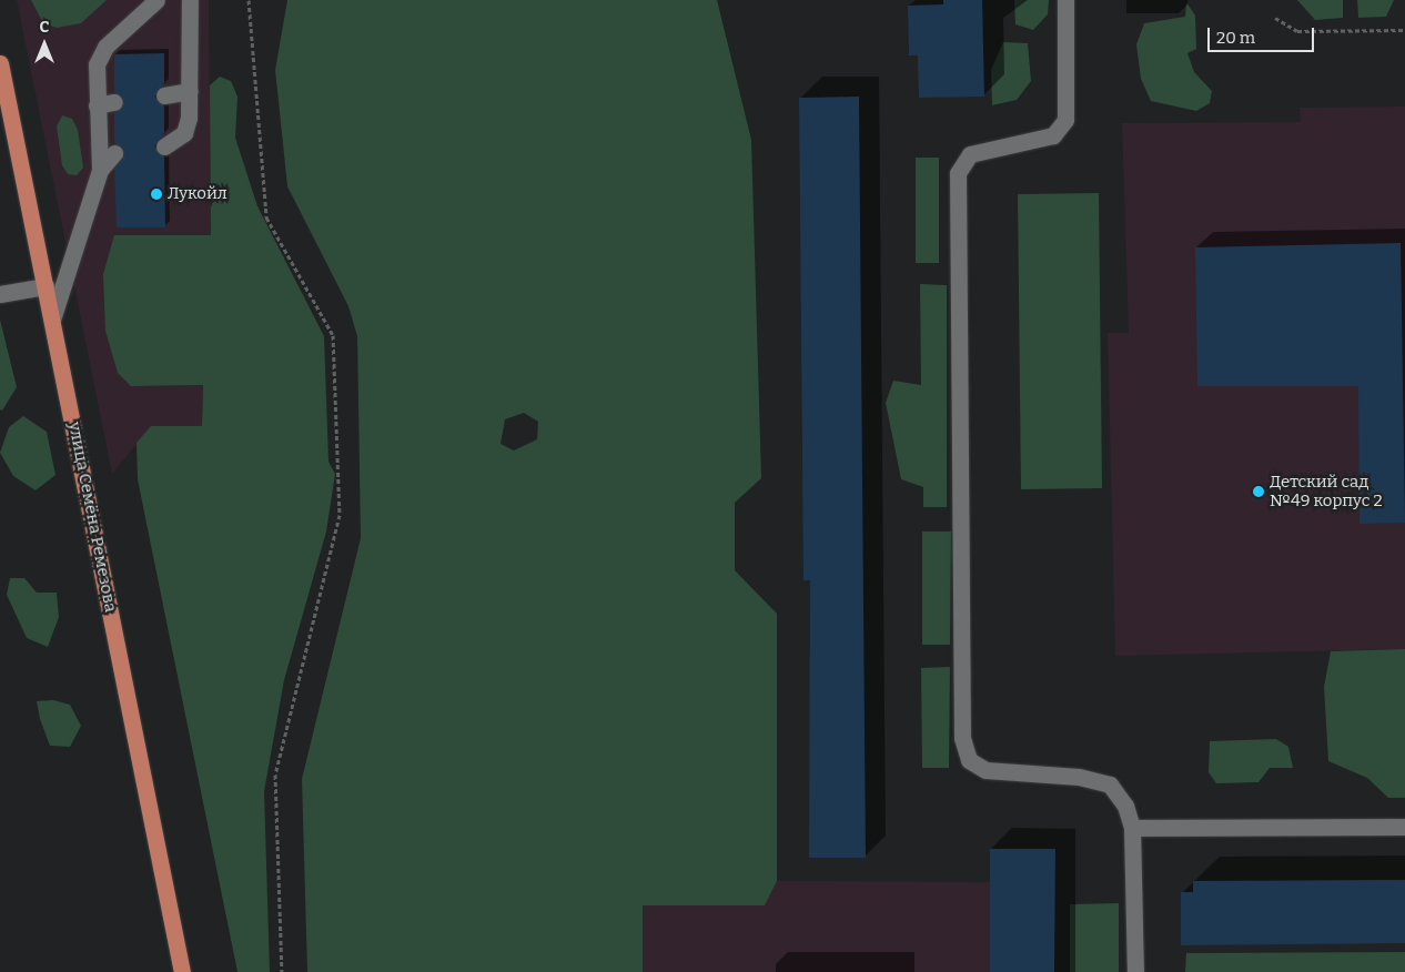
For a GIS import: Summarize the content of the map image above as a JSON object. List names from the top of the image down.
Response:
{
  "streets": {
    "main road": ["улица Семёна Ремезова"]
  },
  "places": ["Лукойл", "Детский сад №49 корпус 2"],
  "scale_bar": "20 m",
  "north": "top"
}
